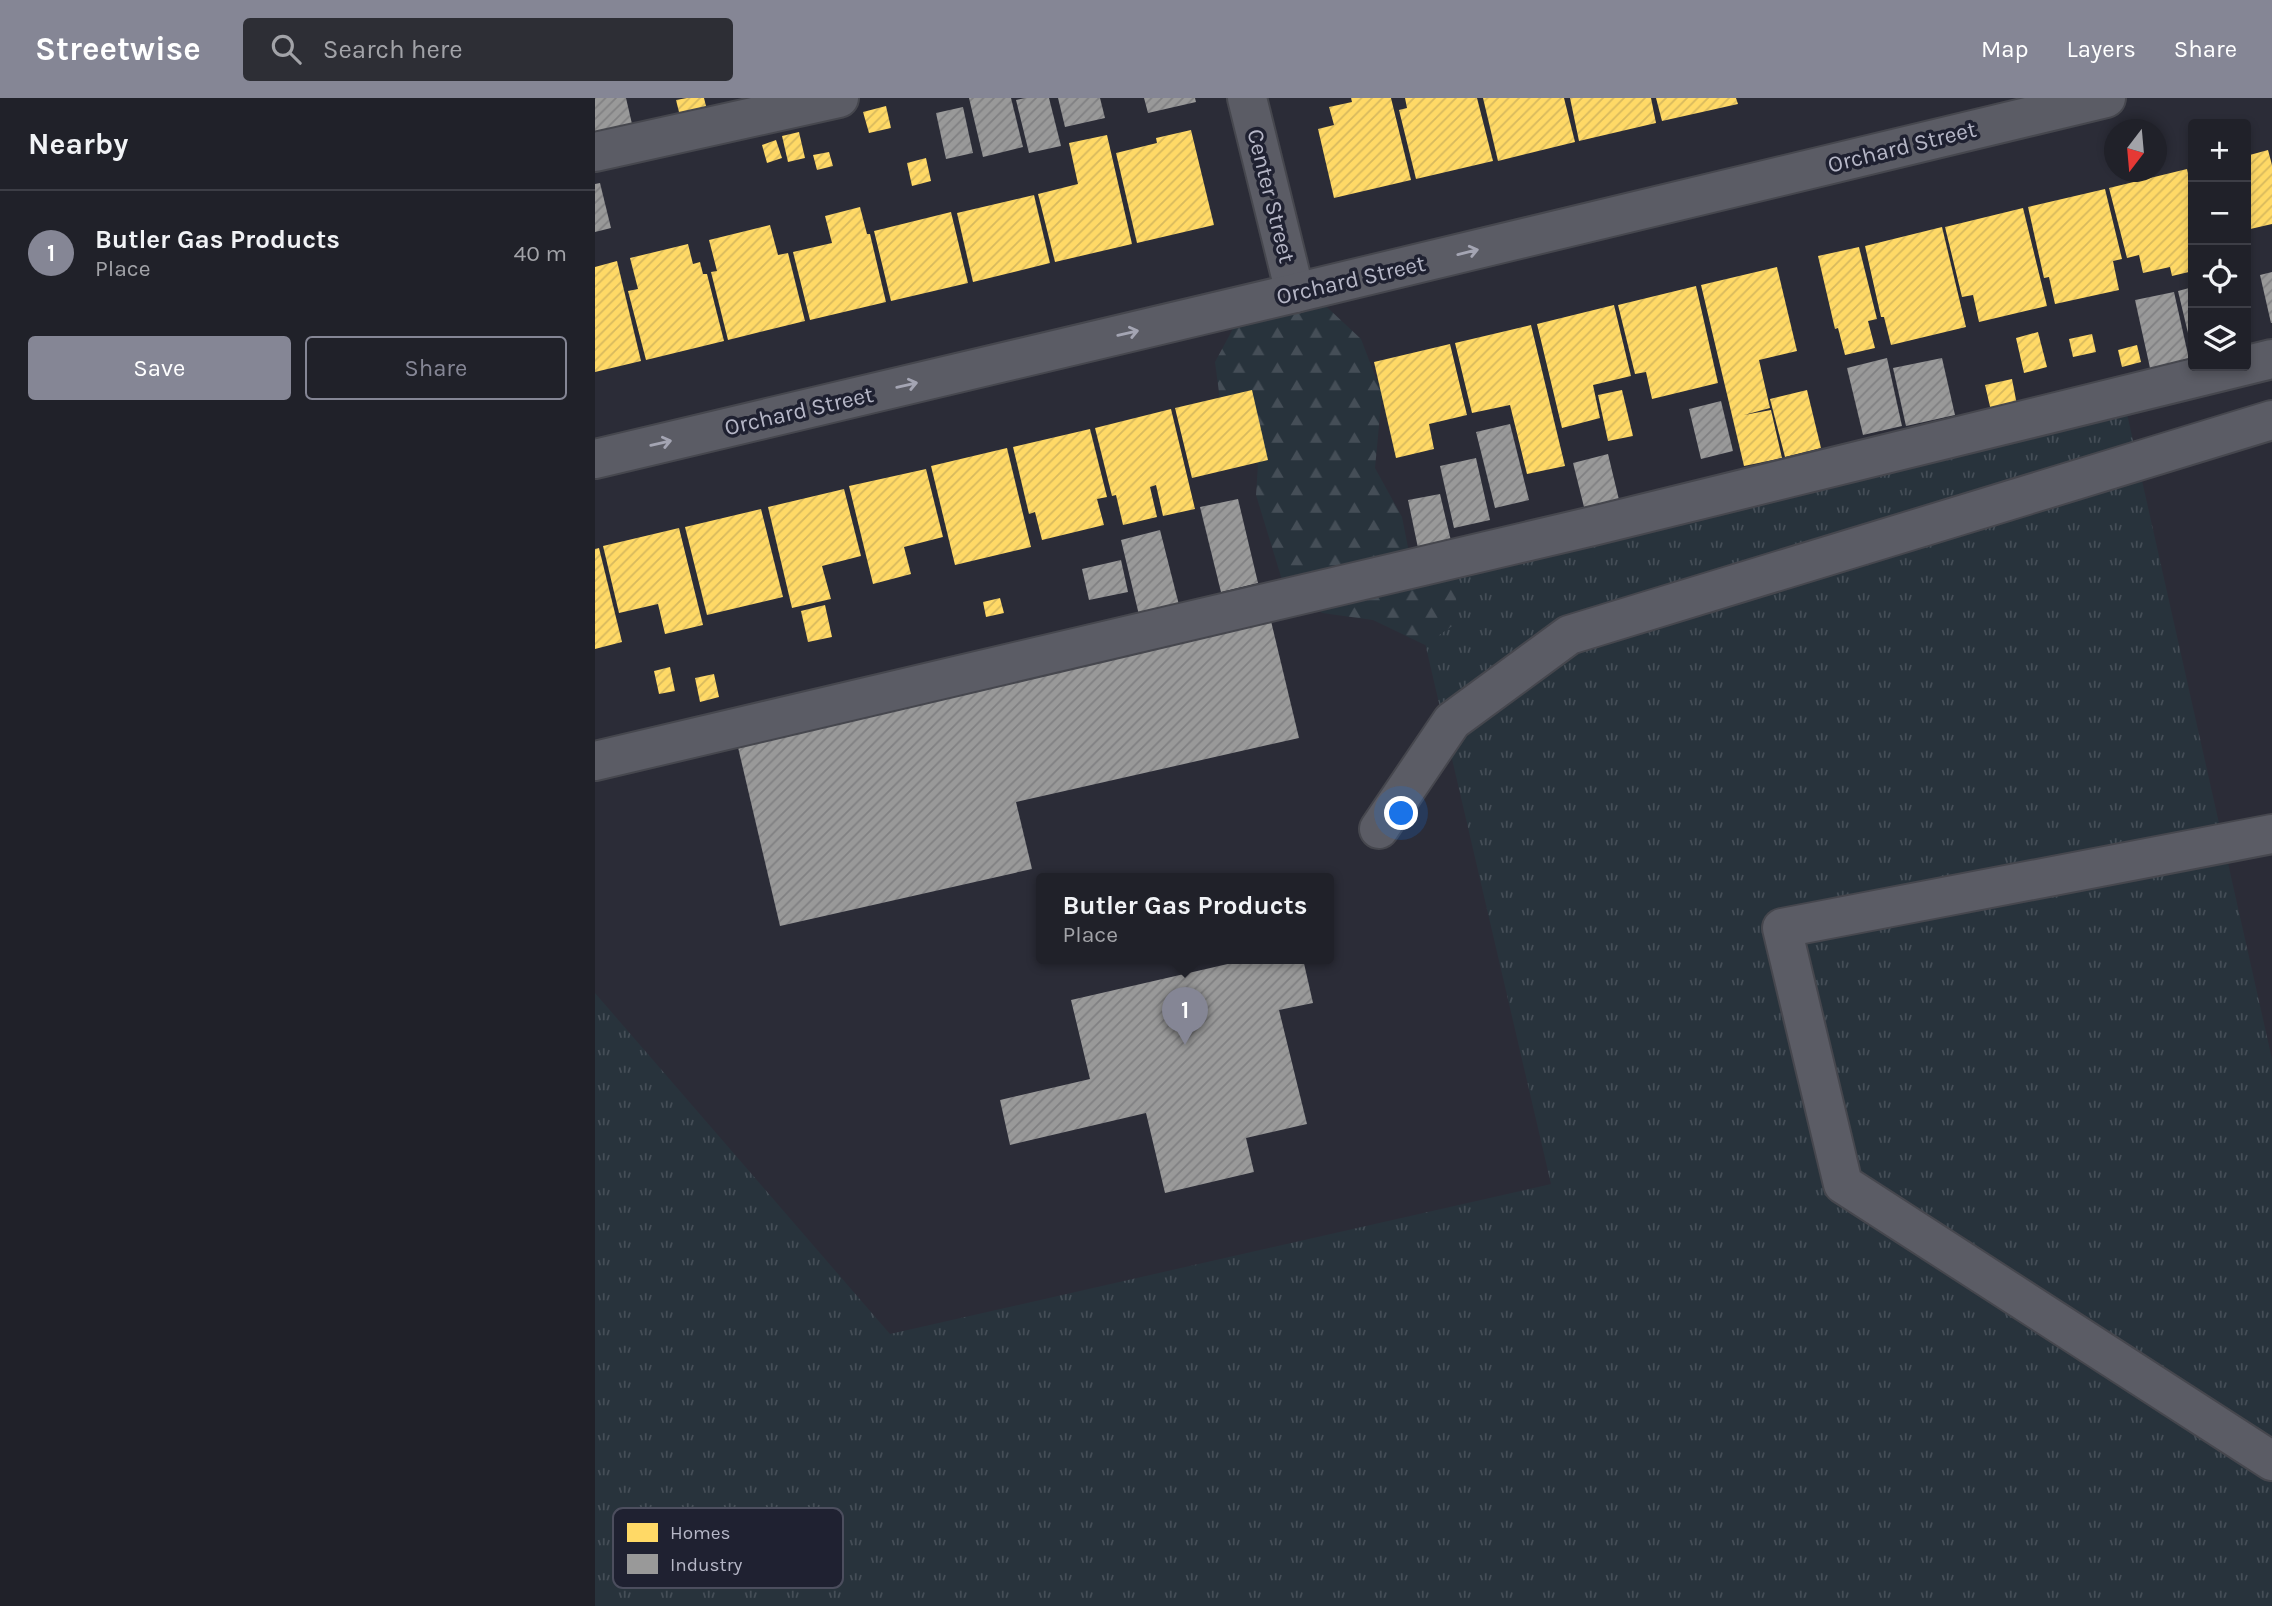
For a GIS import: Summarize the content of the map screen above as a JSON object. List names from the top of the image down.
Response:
{
  "streets": {
    "street": ["Orchard Street", "Center Street"]
  },
  "crossings": [
    ["Orchard Street", "Center Street"]
  ],
  "legend": ["Homes", "Industry"],
  "north": "bottom",
  "page": {
    "header": "Streetwise",
    "search": "Search here",
    "nav": ["Map", "Layers", "Share"],
    "heading": "Nearby",
    "map_buttons": ["+", "−"],
    "list": [
      {
        "mark": "1",
        "name": "Butler Gas Products",
        "note": "Place",
        "value": "40 m"
      }
    ],
    "buttons": ["Save", "Share"],
    "popup": ["Butler Gas Products", "Place"],
    "pins": "1"
  }
}
